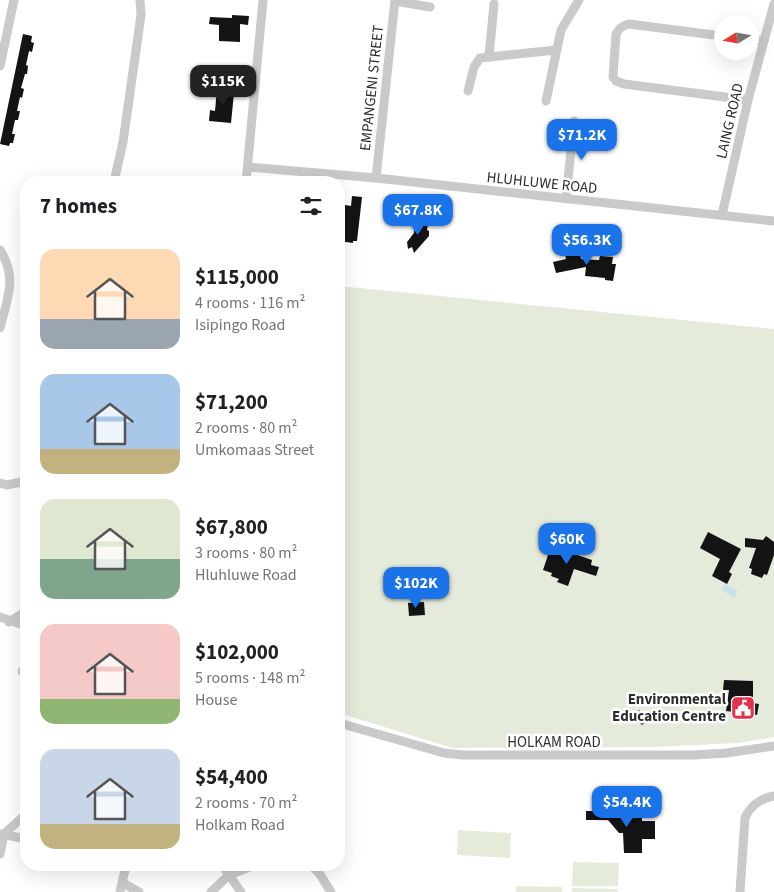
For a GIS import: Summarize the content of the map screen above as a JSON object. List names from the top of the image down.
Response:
{
  "streets": {
    "street": [
      "EMPANGENI STREET",
      "LAING ROAD",
      "HLUHLUWE ROAD",
      "HOLKAM ROAD"
    ]
  },
  "crossings": [
    ["EMPANGENI STREET", "HLUHLUWE ROAD"],
    ["LAING ROAD", "HLUHLUWE ROAD"]
  ],
  "places": {
    "public building": ["Environmental Education Centre"]
  },
  "north": "left",
  "page": {
    "price": [
      "$115K",
      "$71.2K",
      "$67.8K",
      "$56.3K",
      "$60K",
      "$102K",
      "$54.4K"
    ],
    "heading": "7 homes",
    "list": [
      {
        "name": "$115,000",
        "note": "4 rooms · 116 m² · Isipingo Road"
      },
      {
        "name": "$71,200",
        "note": "2 rooms · 80 m² · Umkomaas Street"
      },
      {
        "name": "$67,800",
        "note": "3 rooms · 80 m² · Hluhluwe Road"
      },
      {
        "name": "$102,000",
        "note": "5 rooms · 148 m² · House"
      },
      {
        "name": "$54,400",
        "note": "2 rooms · 70 m² · Holkam Road"
      }
    ]
  }
}
